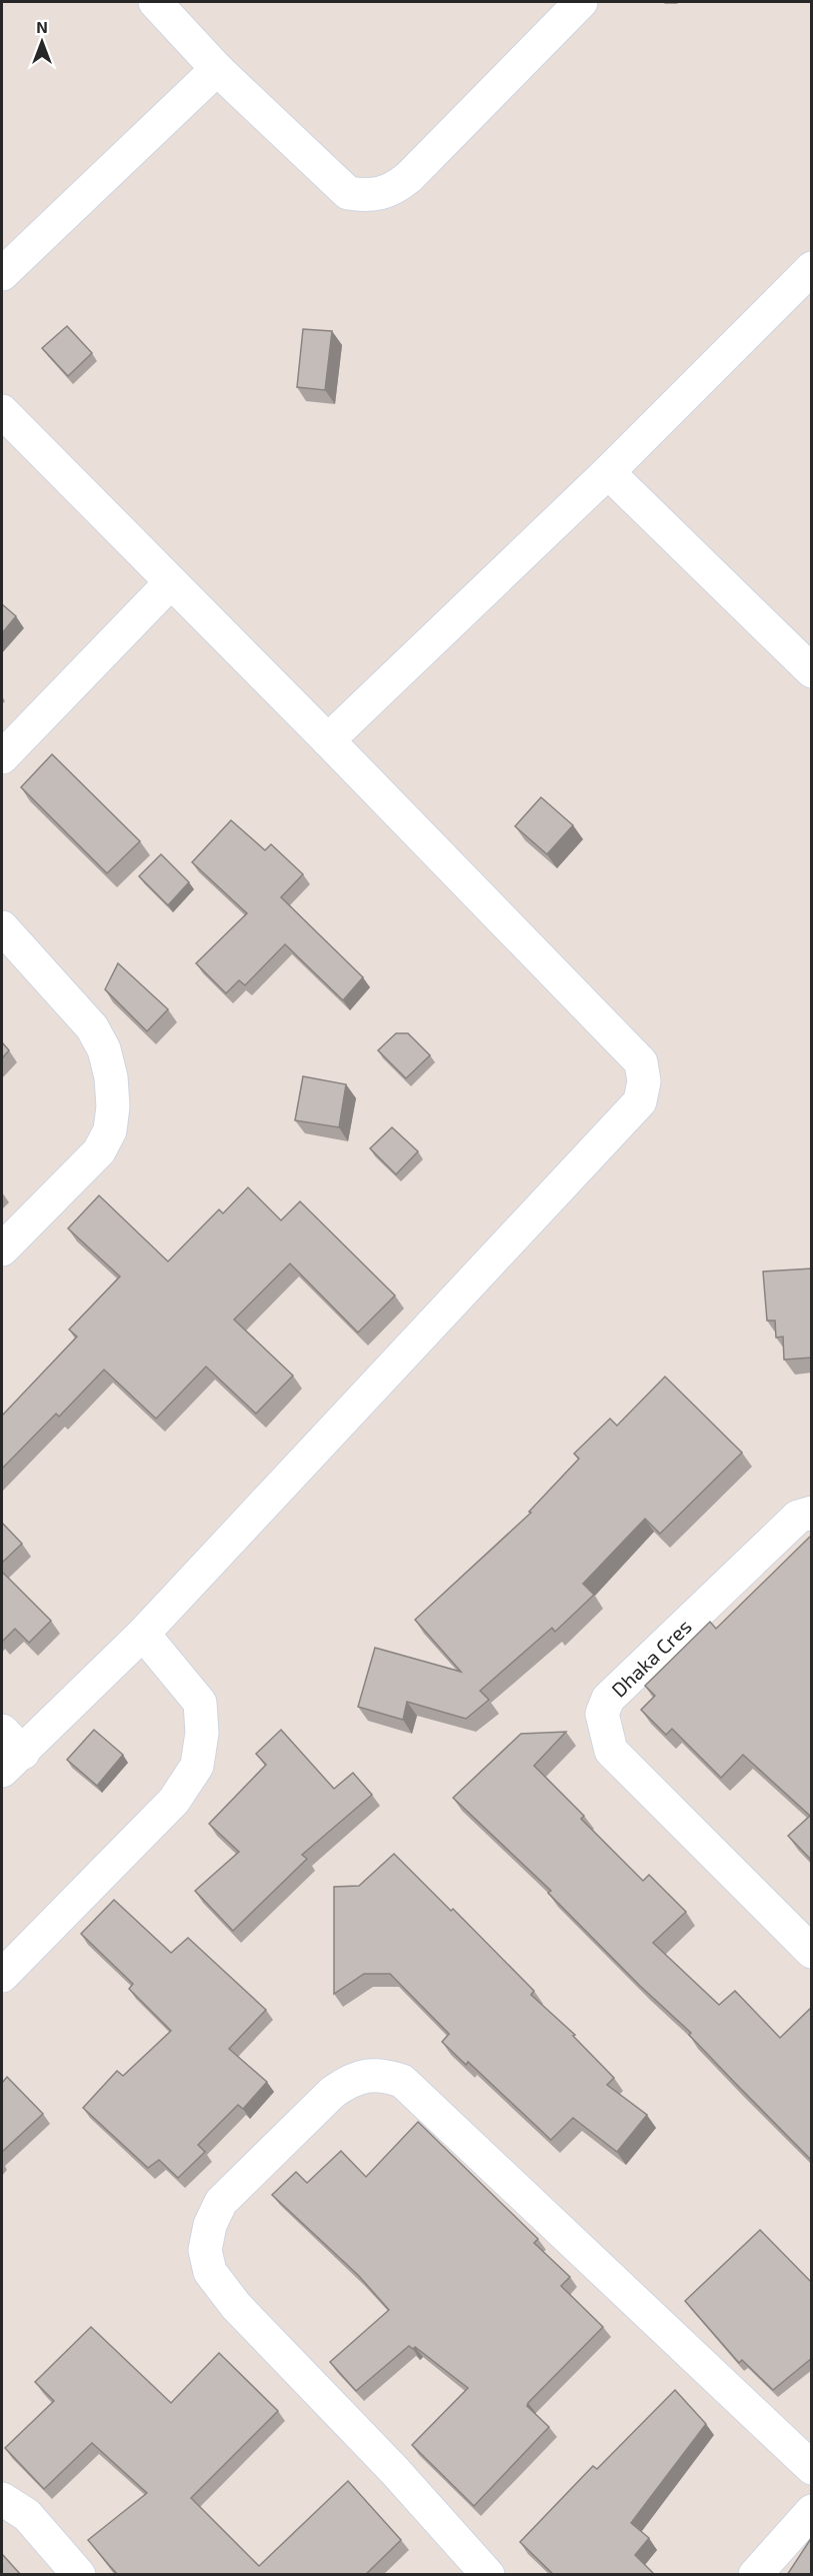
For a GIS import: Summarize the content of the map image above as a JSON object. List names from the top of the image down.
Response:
{
  "streets": {
    "street": ["Dhaka Cres"]
  },
  "north": "top"
}
